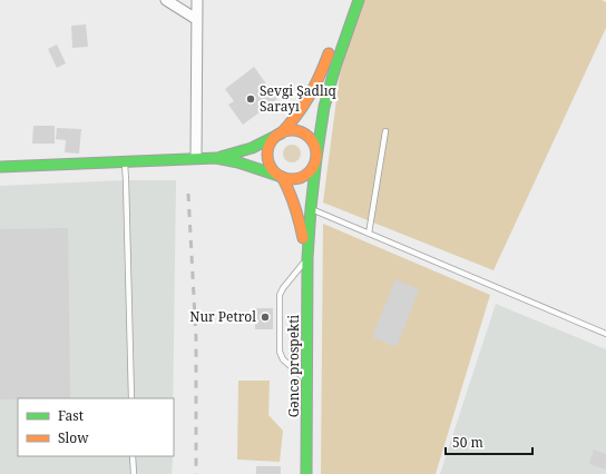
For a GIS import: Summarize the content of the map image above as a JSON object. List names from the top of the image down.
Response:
{
  "streets": {
    "main road": ["Gəncə prospekti"]
  },
  "places": ["Sevgi Şadlıq Sarayı", "Nur Petrol"],
  "legend": ["Fast", "Slow"],
  "scale_bar": "50 m"
}
